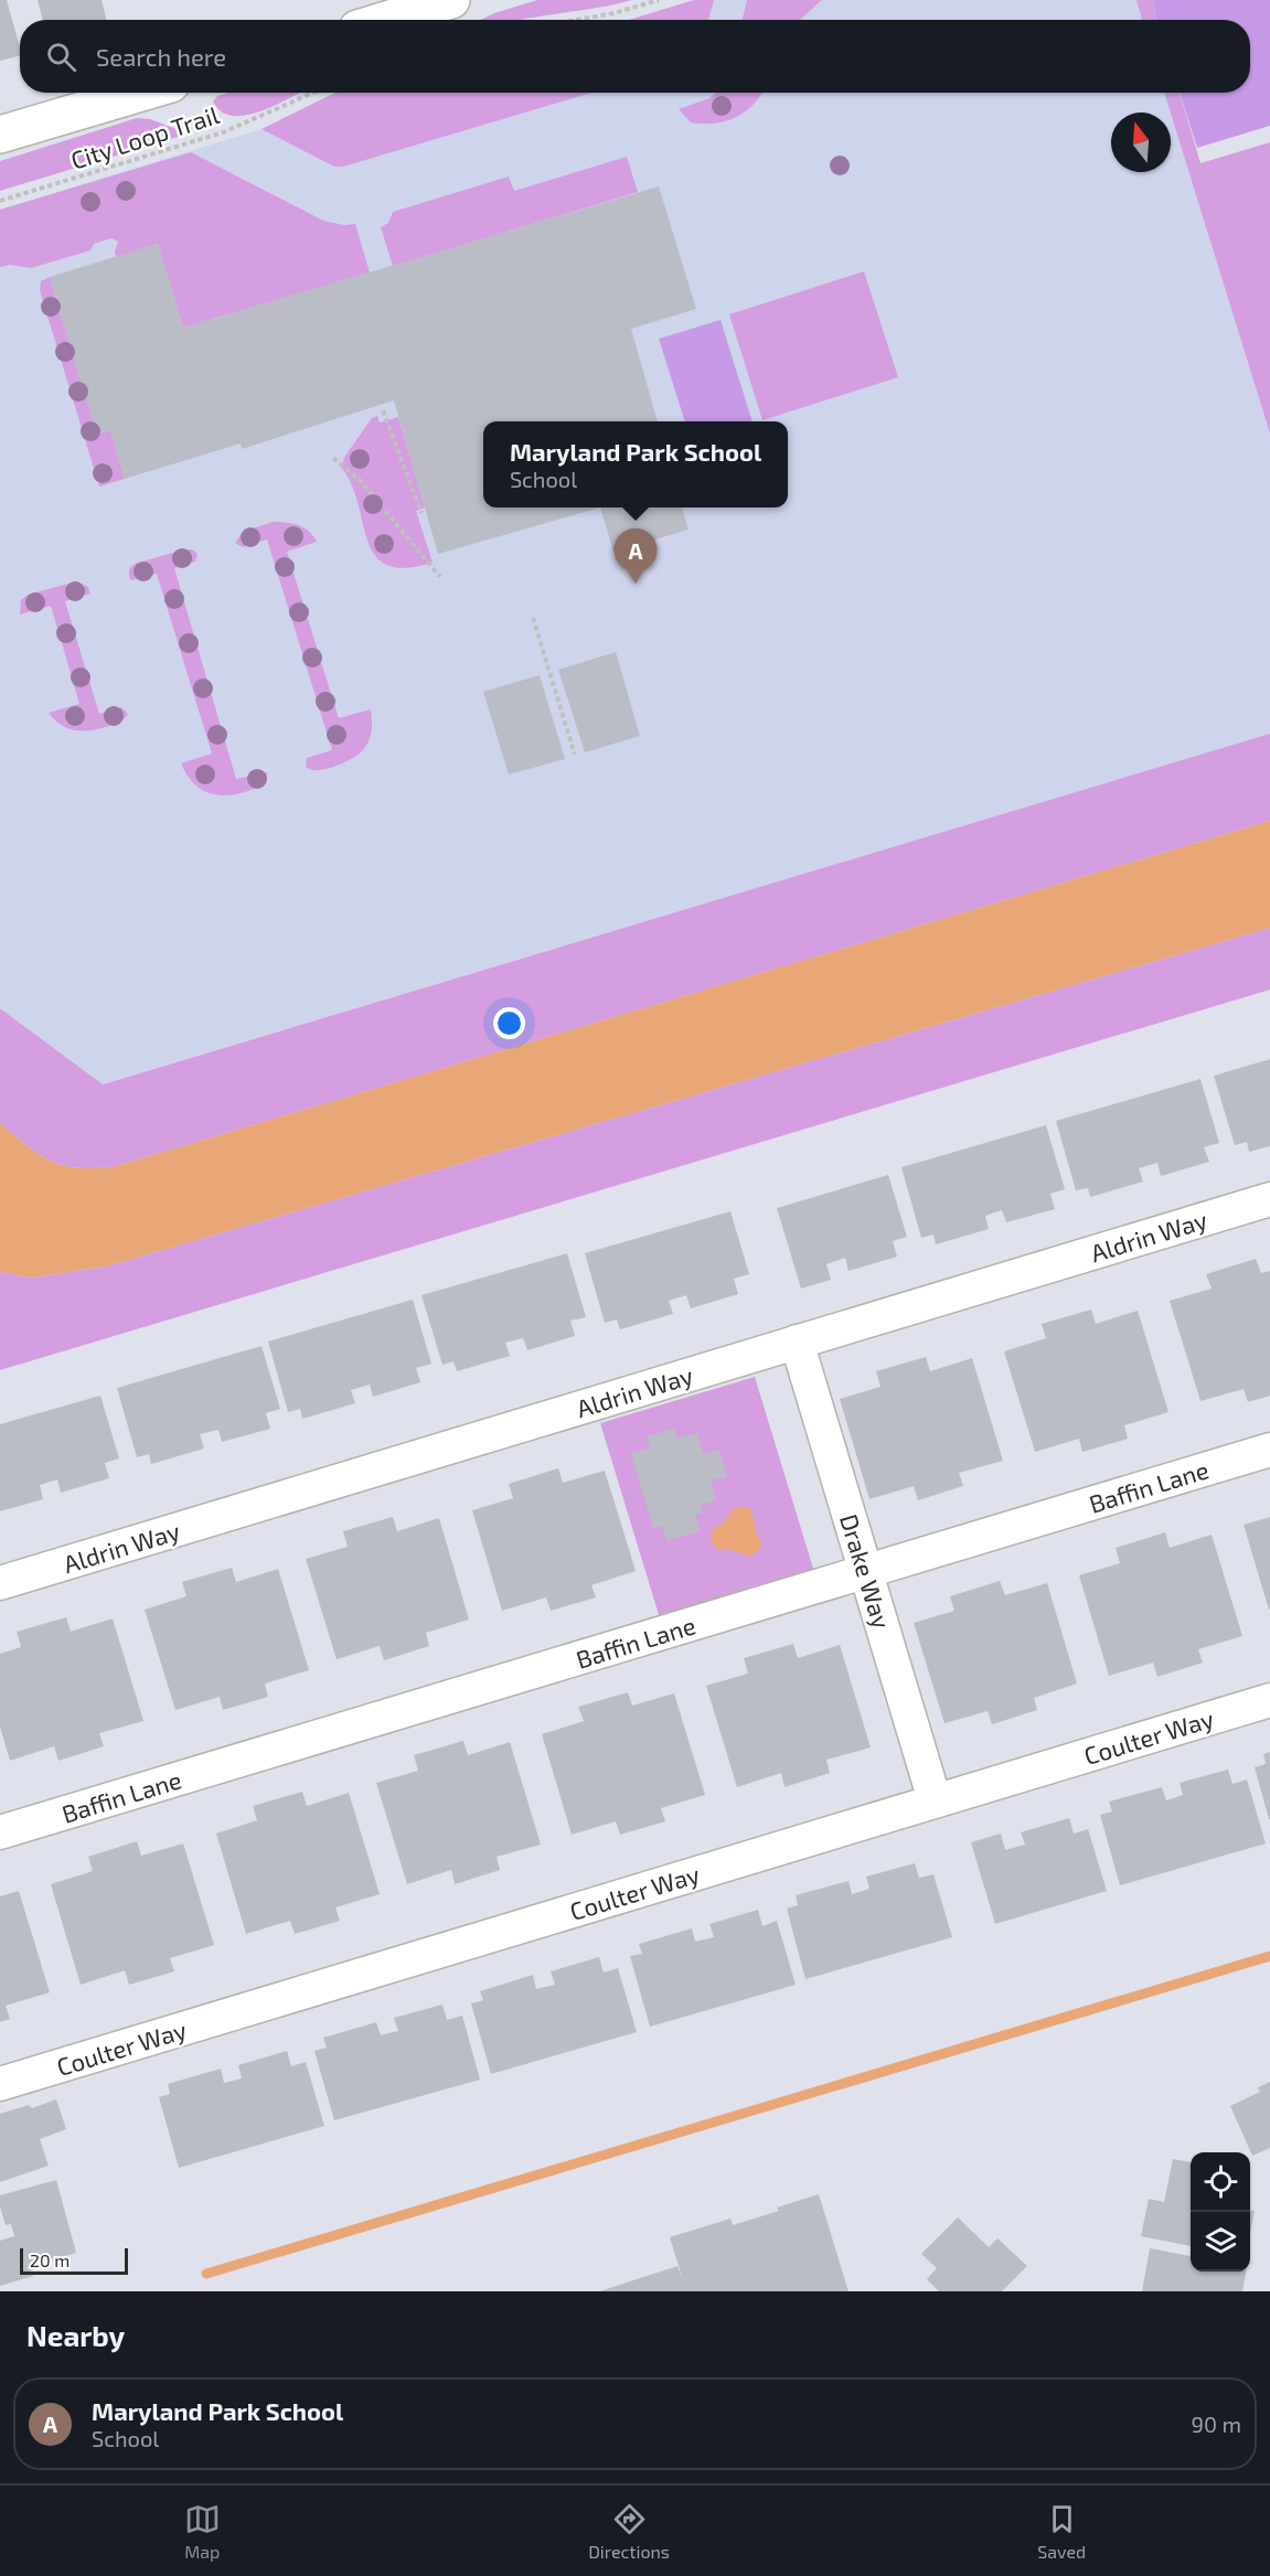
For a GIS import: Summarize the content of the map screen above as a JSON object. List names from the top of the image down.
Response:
{
  "streets": {
    "street": [
      "Aldrin Way",
      "Baffin Lane",
      "Drake Way",
      "Coulter Way"
    ],
    "path": ["City Loop Trail"]
  },
  "crossings": [
    ["Aldrin Way", "Drake Way"],
    ["Baffin Lane", "Drake Way"],
    ["Drake Way", "Coulter Way"]
  ],
  "scale_bar": "20 m",
  "north": "top",
  "page": {
    "search": "Search here",
    "popup": ["Maryland Park School", "School"],
    "pins": "A",
    "scale": "20 m",
    "heading": "Nearby",
    "list": [
      {
        "mark": "A",
        "name": "Maryland Park School",
        "note": "School",
        "value": "90 m"
      }
    ],
    "nav": ["Map", "Directions", "Saved"]
  }
}
